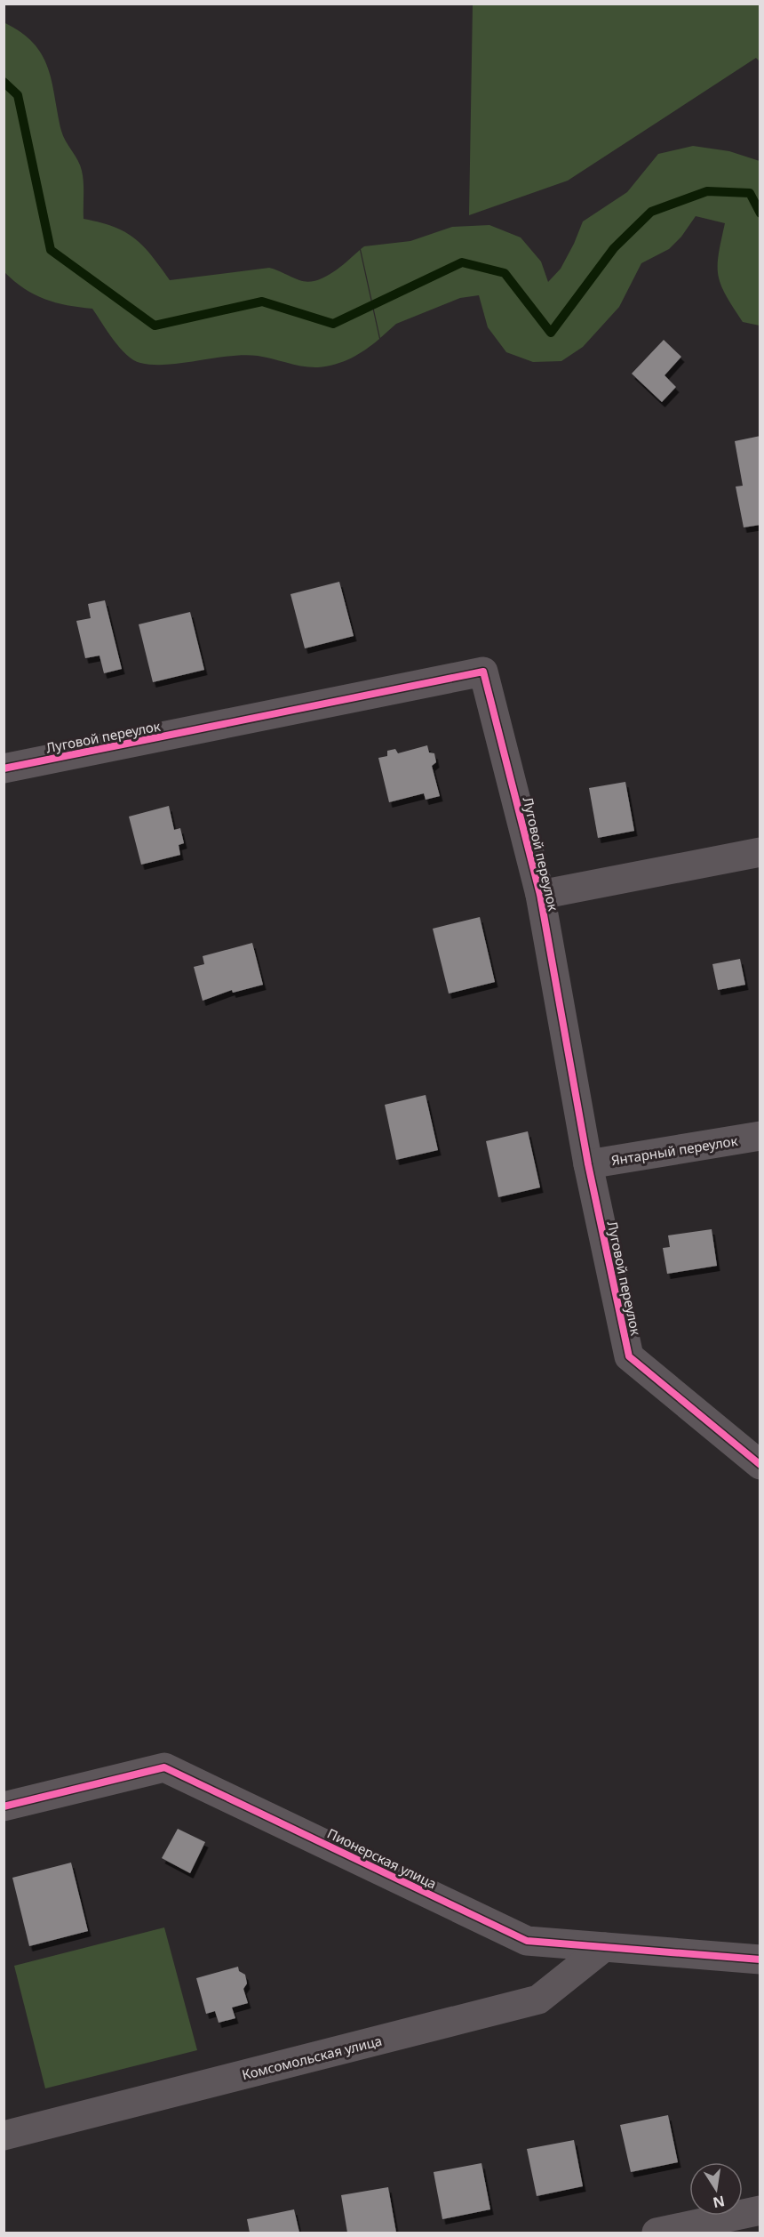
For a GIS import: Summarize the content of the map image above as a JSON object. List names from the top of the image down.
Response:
{
  "streets": {
    "street": [
      "Луговой переулок",
      "Янтарный переулок",
      "Пионерская улица",
      "Комсомольская улица"
    ]
  },
  "crossings": [
    ["Луговой переулок", "Янтарный переулок"],
    ["Пионерская улица", "Комсомольская улица"]
  ],
  "north": "bottom"
}
